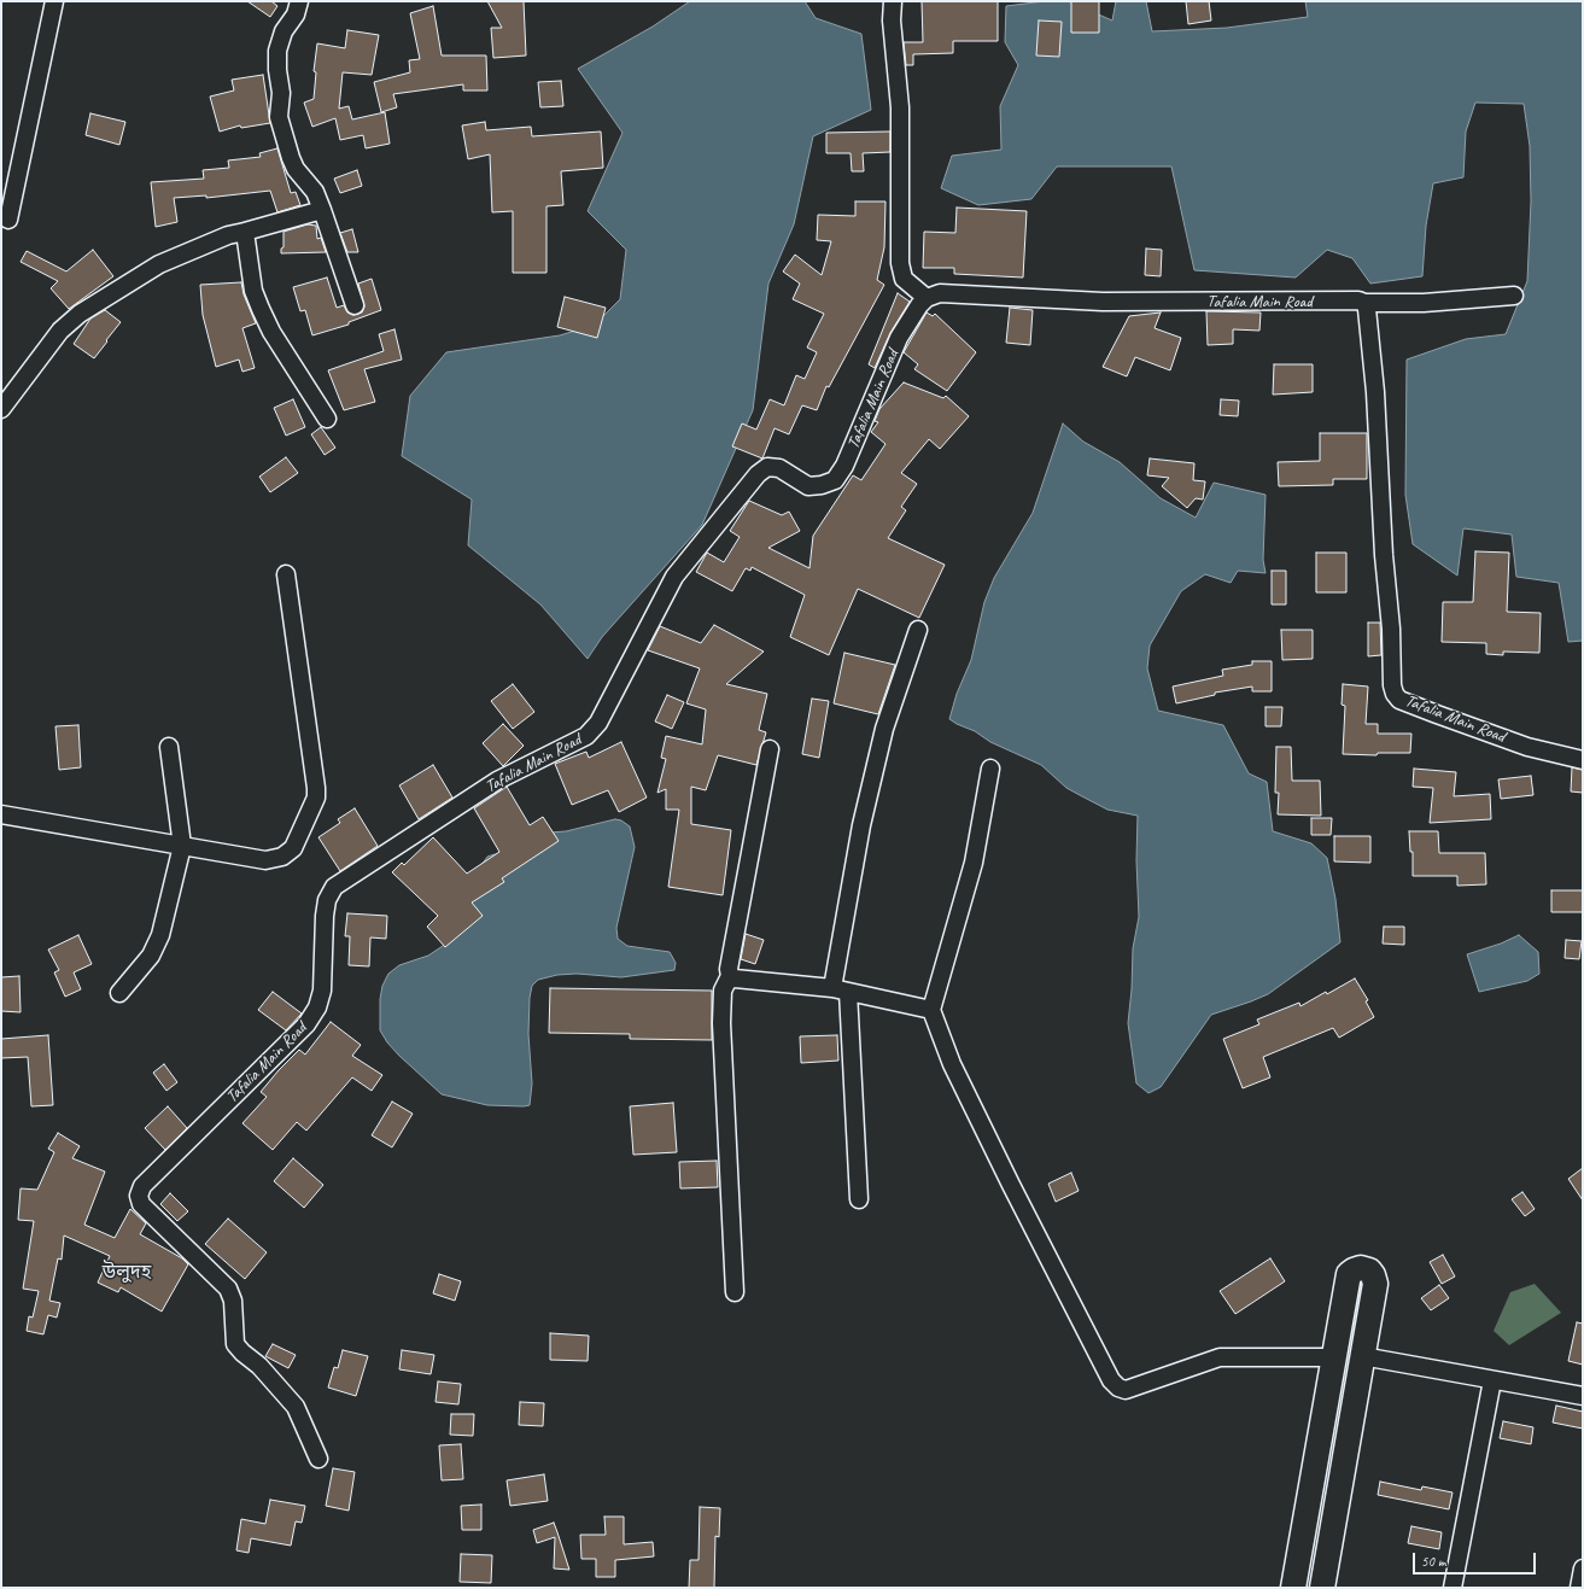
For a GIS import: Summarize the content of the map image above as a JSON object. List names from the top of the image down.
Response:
{
  "streets": {
    "street": ["Tafalia Main Road"]
  },
  "districts": ["উলুদহ"],
  "scale_bar": "50 m"
}
